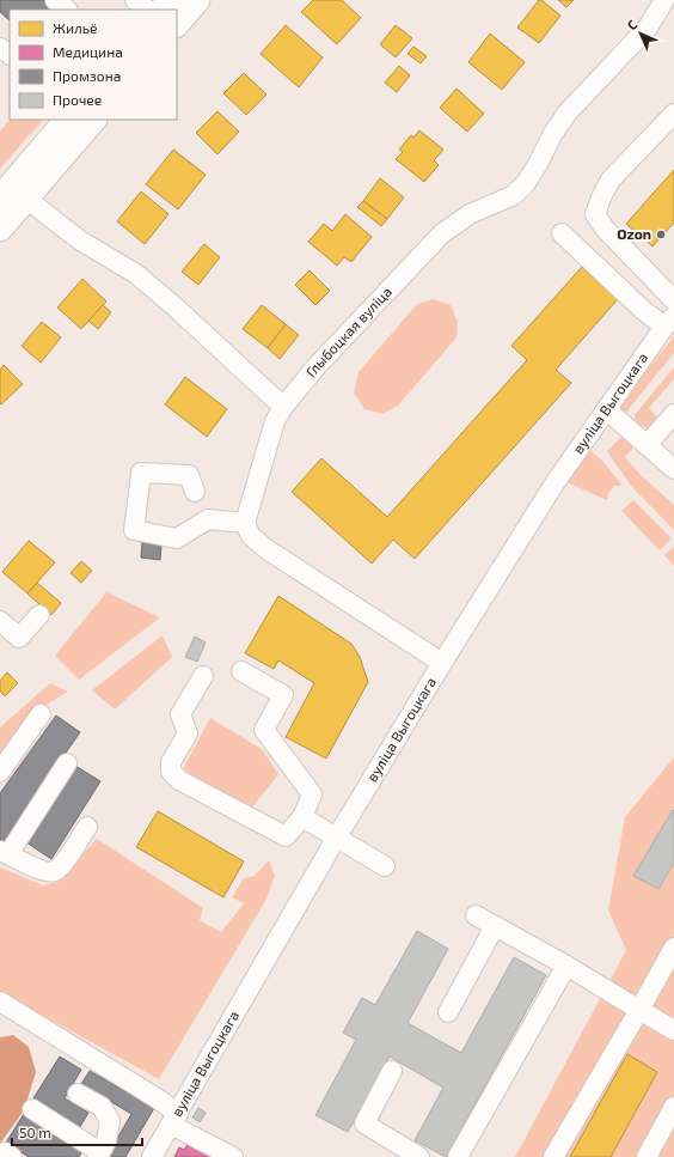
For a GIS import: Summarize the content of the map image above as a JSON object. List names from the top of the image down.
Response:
{
  "streets": {
    "street": ["Глыбоцкая вуліца", "вуліца Выгоцкага"]
  },
  "places": ["Ozon"],
  "legend": [
    "Жильё",
    "Медицина",
    "Промзона",
    "Прочее"
  ],
  "scale_bar": "50 m",
  "north": "top left"
}
